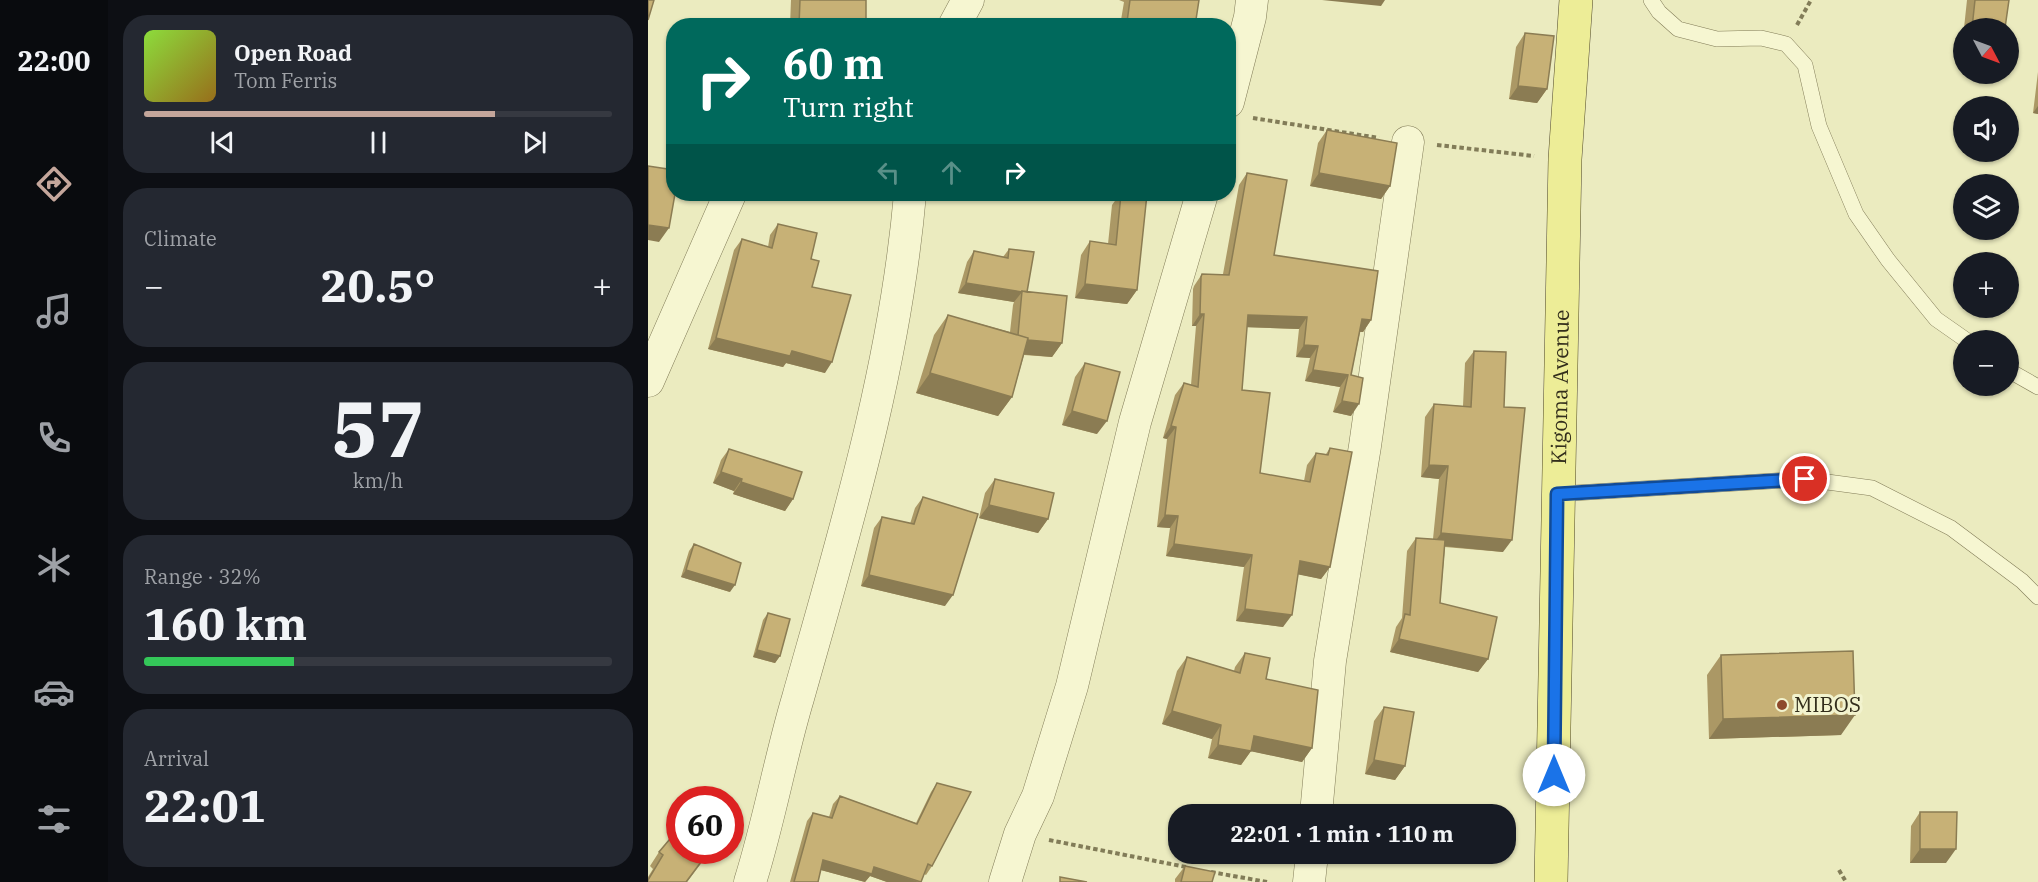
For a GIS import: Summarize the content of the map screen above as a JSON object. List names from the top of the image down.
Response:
{
  "streets": {
    "main road": ["Kigoma Avenue"]
  },
  "places": ["MIBOS"],
  "north": "bottom right",
  "page": {
    "tabs": "22:00",
    "map_buttons": ["+", "−"],
    "turn": ["60 m", "Turn right"],
    "song": ["Open Road", "Tom Ferris"],
    "tile": [
      "Climate",
      ["57", "km/h"],
      ["Range · 32%", "160 km"],
      ["Arrival", "22:01"]
    ],
    "heat": ["−", "20.5°", "+"],
    "limit": "60",
    "trip": "22:01 · 1 min · 110 m"
  }
}
